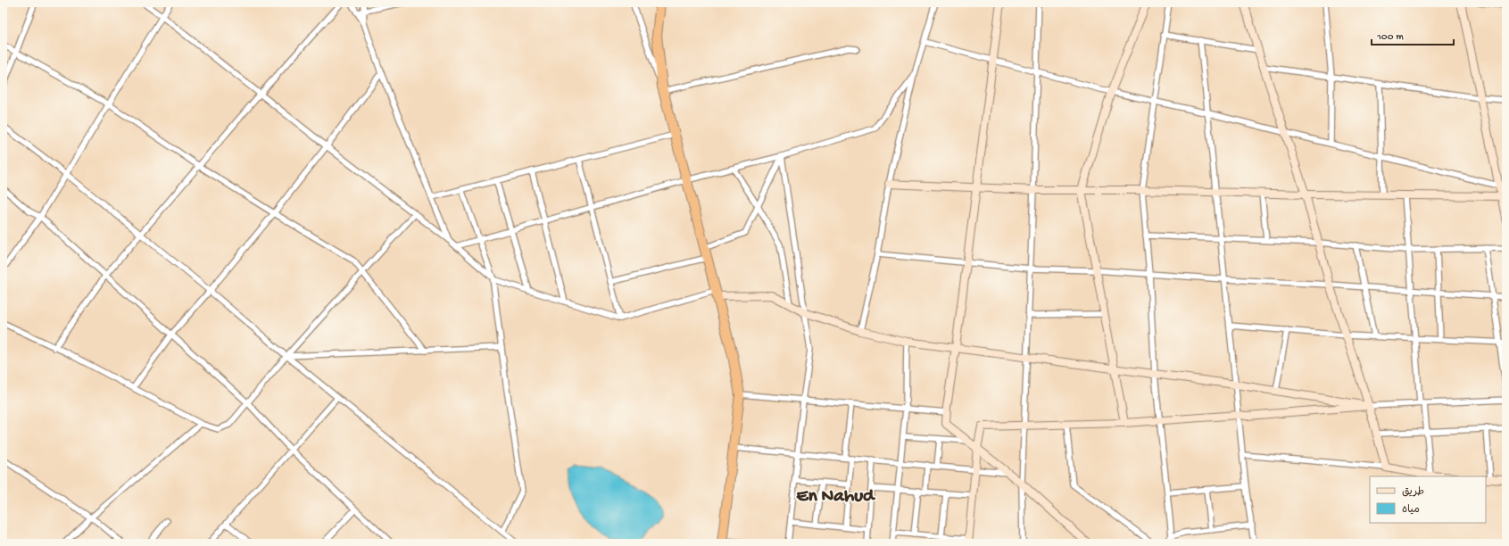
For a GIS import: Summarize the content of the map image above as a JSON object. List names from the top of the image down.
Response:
{
  "districts": ["En Nahud"],
  "legend": ["طريق", "مياه"],
  "scale_bar": "100 m"
}
